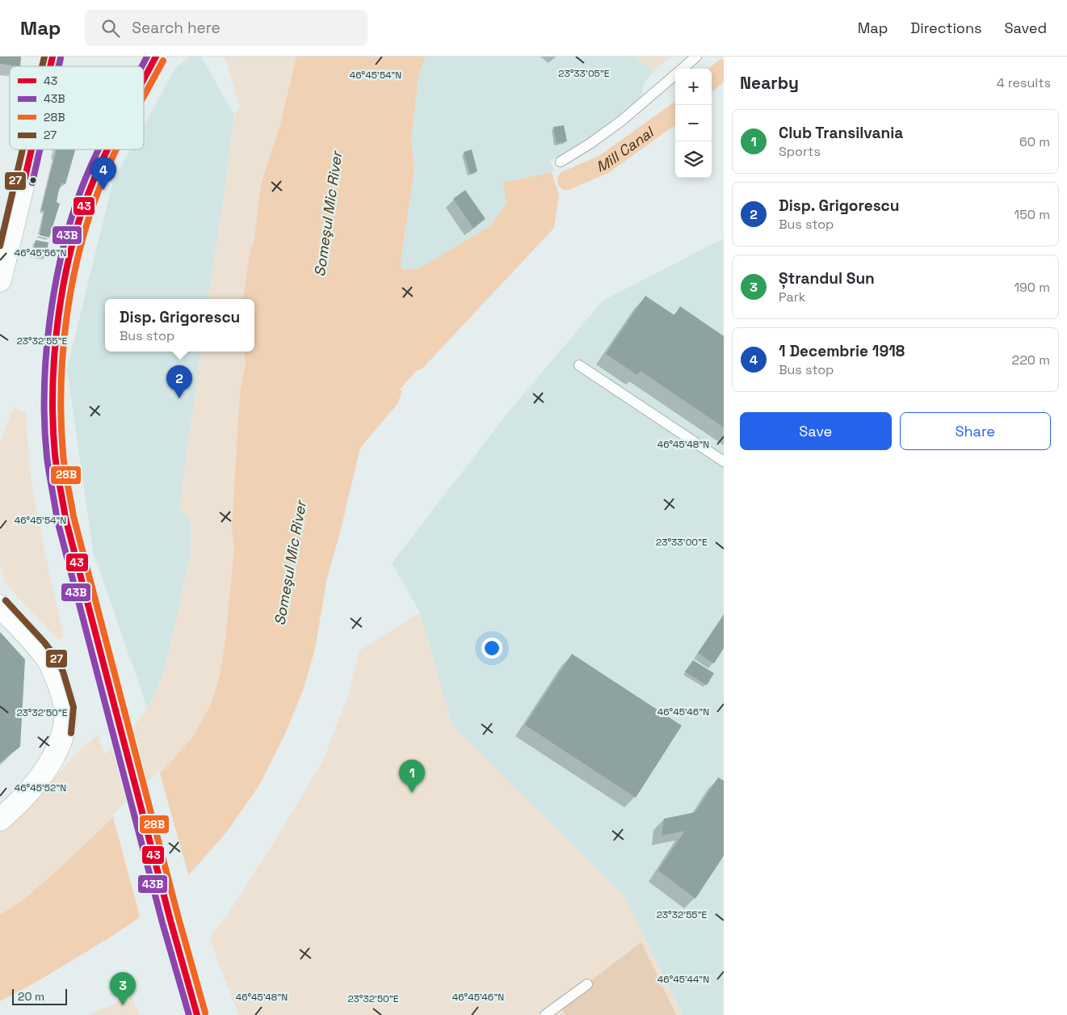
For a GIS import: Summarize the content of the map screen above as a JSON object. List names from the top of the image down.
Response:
{
  "water": ["Mill Canal", "Someşul Mic River"],
  "lines": [
    "transit line 43",
    "transit line 43B",
    "transit line 27",
    "transit line 28B"
  ],
  "legend": [
    "43",
    "43B",
    "28B",
    "27"
  ],
  "scale_bar": "20 m",
  "page": {
    "header": "Map",
    "search": "Search here",
    "nav": ["Map", "Directions", "Saved"],
    "heading": ["Nearby", "4 results"],
    "map_buttons": ["+", "−"],
    "list": [
      {
        "mark": "1",
        "name": "Club Transilvania",
        "note": "Sports",
        "value": "60 m"
      },
      {
        "mark": "2",
        "name": "Disp. Grigorescu",
        "note": "Bus stop",
        "value": "150 m"
      },
      {
        "mark": "3",
        "name": "Ștrandul Sun",
        "note": "Park",
        "value": "190 m"
      },
      {
        "mark": "4",
        "name": "1 Decembrie 1918",
        "note": "Bus stop",
        "value": "220 m"
      }
    ],
    "pins": [
      "4",
      "2",
      "1",
      "3"
    ],
    "popup": ["Disp. Grigorescu", "Bus stop"],
    "buttons": ["Save", "Share"],
    "scale": "20 m"
  },
  "coordinates": [
    "23°33'05\"E",
    "46°45'54\"N",
    "46°45'56\"N",
    "23°32'55\"E",
    "46°45'48\"N",
    "23°33'00\"E",
    "46°45'46\"N",
    "23°32'50\"E",
    "46°45'52\"N",
    "46°45'44\"N"
  ]
}
